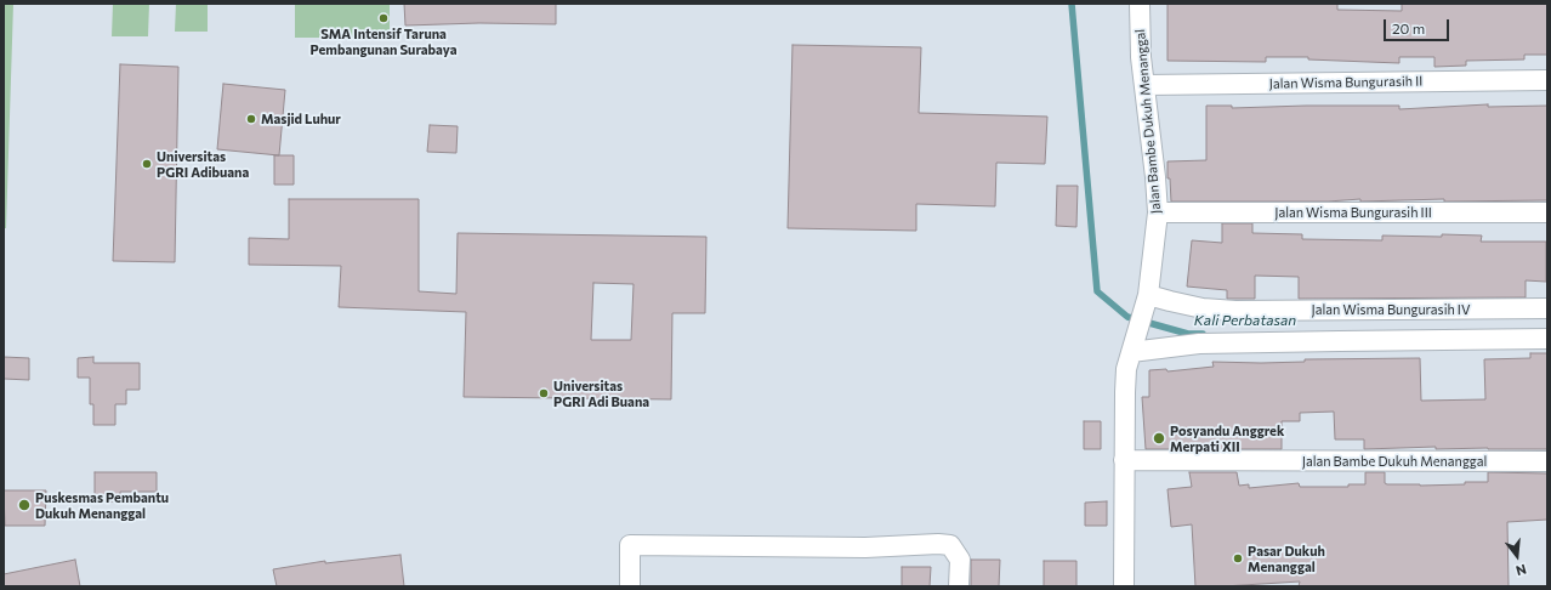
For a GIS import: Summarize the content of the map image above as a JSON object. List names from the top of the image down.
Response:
{
  "streets": {
    "street": [
      "Jalan Wisma Bungurasih II",
      "Jalan Bambe Dukuh Menanggal",
      "Jalan Wisma Bungurasih III",
      "Jalan Wisma Bungurasih IV"
    ]
  },
  "crossings": [
    ["Jalan Wisma Bungurasih II", "Jalan Bambe Dukuh Menanggal"],
    ["Jalan Bambe Dukuh Menanggal", "Jalan Wisma Bungurasih III"],
    ["Jalan Bambe Dukuh Menanggal", "Jalan Wisma Bungurasih IV"]
  ],
  "water": ["Kali Perbatasan"],
  "places": [
    "SMA Intensif Taruna Pembangunan Surabaya",
    "Masjid Luhur",
    "Universitas PGRI Adibuana",
    "Universitas PGRI Adi Buana",
    "Posyandu Anggrek Merpati XII",
    "Puskesmas Pembantu Dukuh Menanggal",
    "Pasar Dukuh Menanggal"
  ],
  "scale_bar": "20 m",
  "north": "bottom"
}
